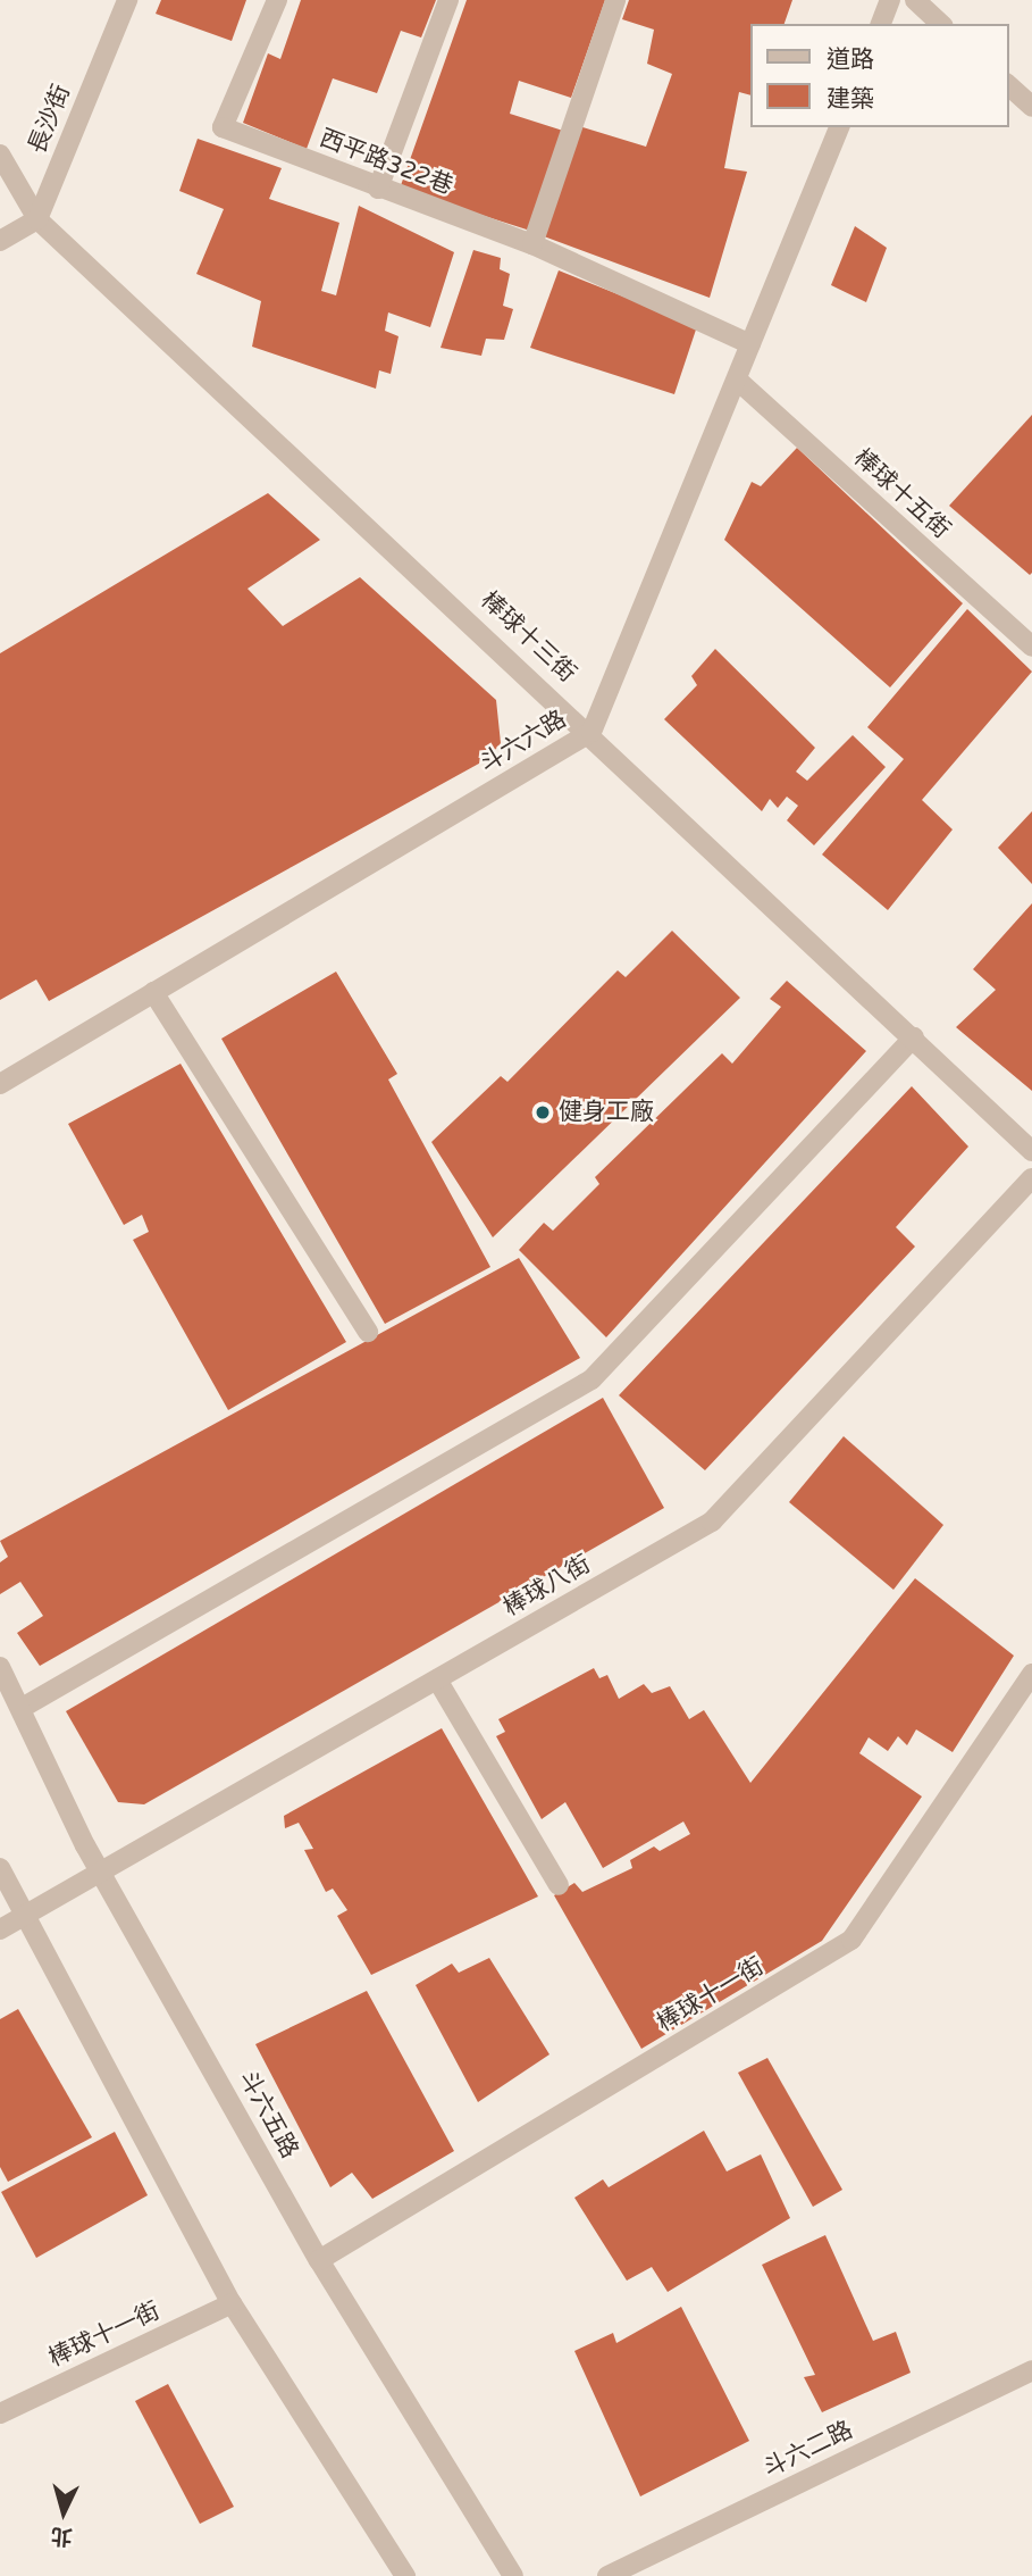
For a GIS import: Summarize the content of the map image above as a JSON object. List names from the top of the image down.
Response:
{
  "streets": {
    "street": [
      "長沙街",
      "西平路322巷",
      "棒球十五街",
      "棒球十三街",
      "斗六六路",
      "棒球八街",
      "棒球十一街",
      "斗六五路",
      "斗六二路"
    ]
  },
  "crossings": [
    ["長沙街", "棒球十三街"],
    ["西平路322巷", "斗六六路"],
    ["棒球十五街", "斗六六路"],
    ["棒球十三街", "斗六六路"],
    ["棒球八街", "斗六五路"],
    ["棒球十一街", "斗六五路"]
  ],
  "places": ["健身工廠"],
  "legend": ["道路", "建築"],
  "north": "bottom"
}
